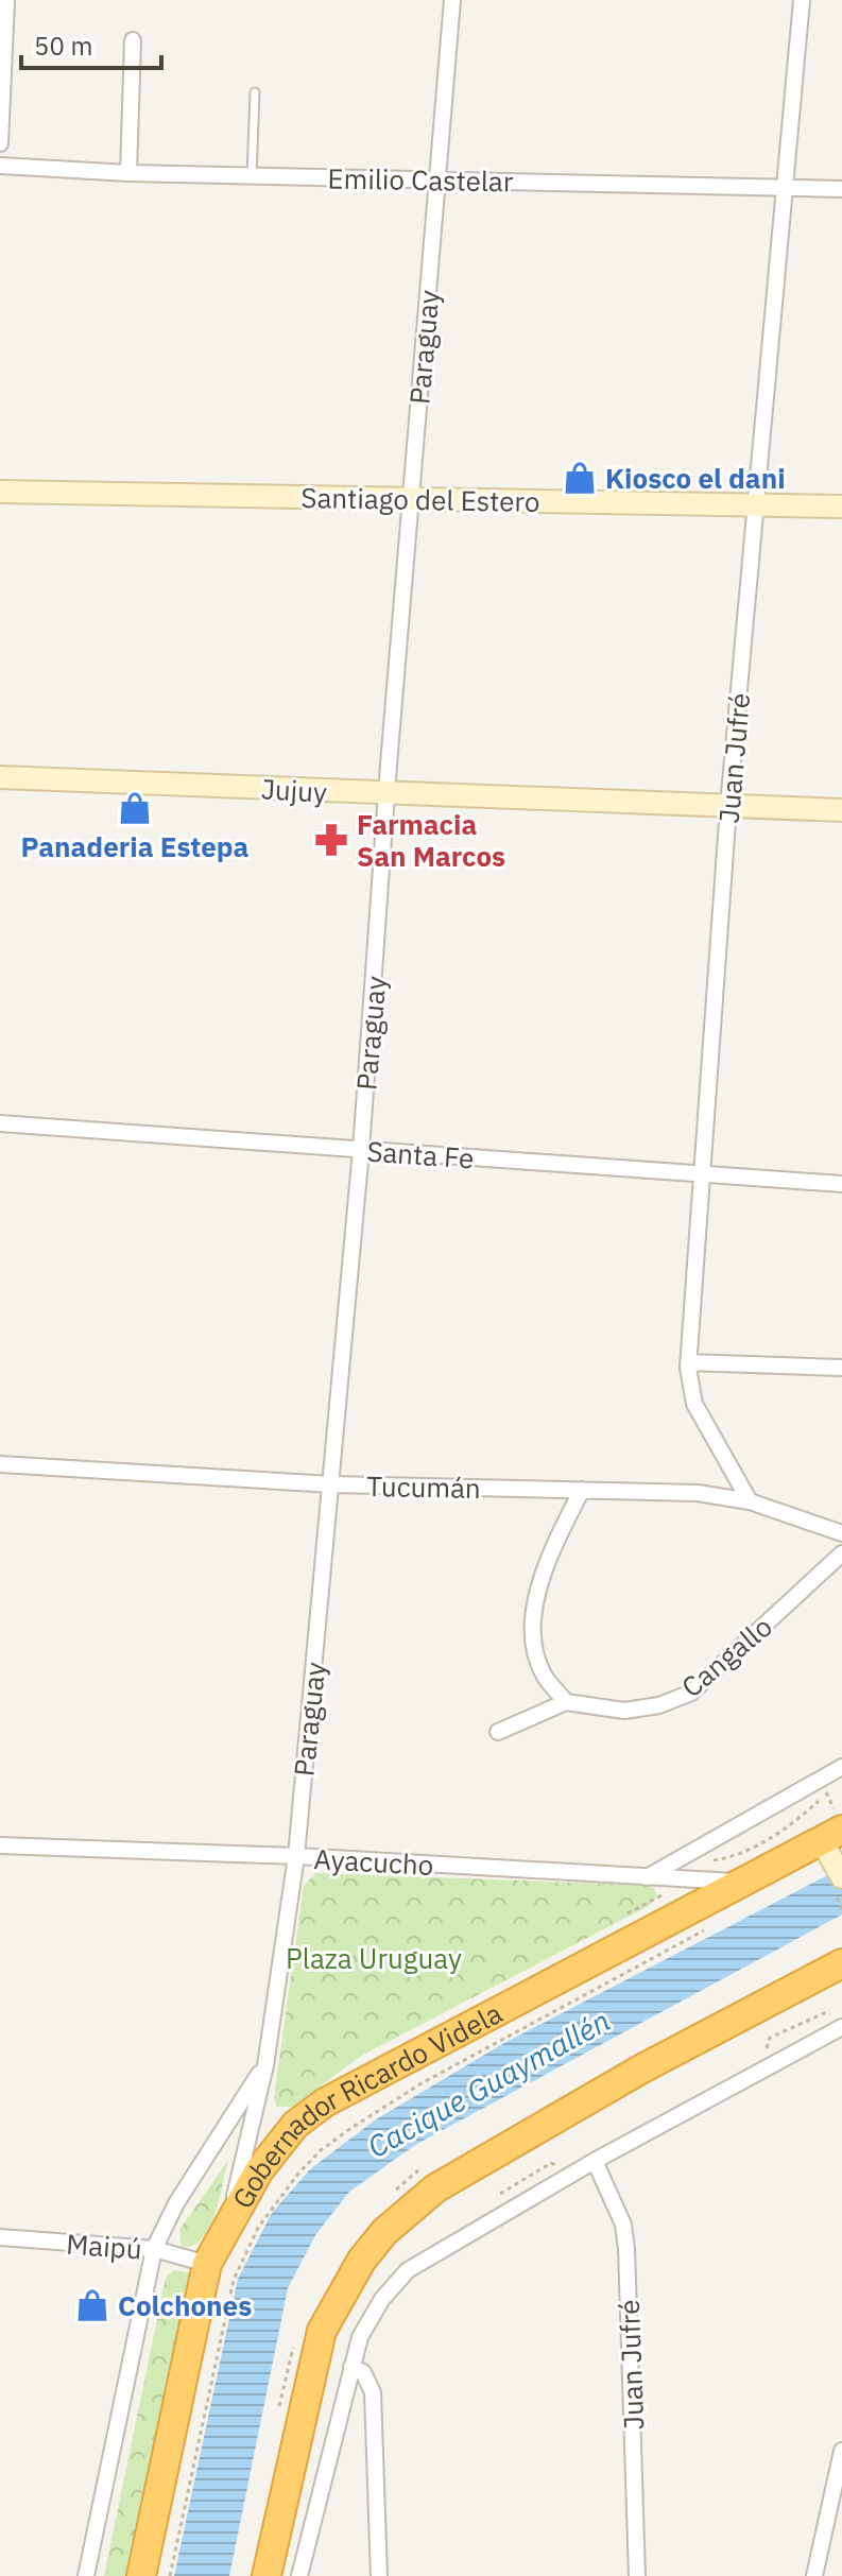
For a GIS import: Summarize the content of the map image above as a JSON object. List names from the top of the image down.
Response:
{
  "streets": {
    "highway": ["Gobernador Ricardo Videla"],
    "street": [
      "Emilio Castelar",
      "Paraguay",
      "Santiago del Estero",
      "Juan Jufré",
      "Jujuy",
      "Santa Fe",
      "Tucumán",
      "Cangallo",
      "Ayacucho",
      "Maipú"
    ]
  },
  "crossings": [
    ["Emilio Castelar", "Paraguay"],
    ["Emilio Castelar", "Juan Jufré"],
    ["Paraguay", "Santiago del Estero"],
    ["Paraguay", "Jujuy"],
    ["Paraguay", "Santa Fe"],
    ["Paraguay", "Tucumán"],
    ["Paraguay", "Ayacucho"],
    ["Paraguay", "Gobernador Ricardo Videla"],
    ["Paraguay", "Maipú"],
    ["Santiago del Estero", "Juan Jufré"],
    ["Juan Jufré", "Jujuy"],
    ["Juan Jufré", "Santa Fe"],
    ["Juan Jufré", "Tucumán"],
    ["Ayacucho", "Gobernador Ricardo Videla"],
    ["Gobernador Ricardo Videla", "Maipú"]
  ],
  "water": ["Cacique Guaymallén"],
  "parks": ["Plaza Uruguay"],
  "places": {
    "shop": ["Kiosco el dani", "Panaderia Estepa", "Colchones"],
    "pharmacy": ["Farmacia San Marcos"]
  },
  "scale_bar": "50 m"
}
